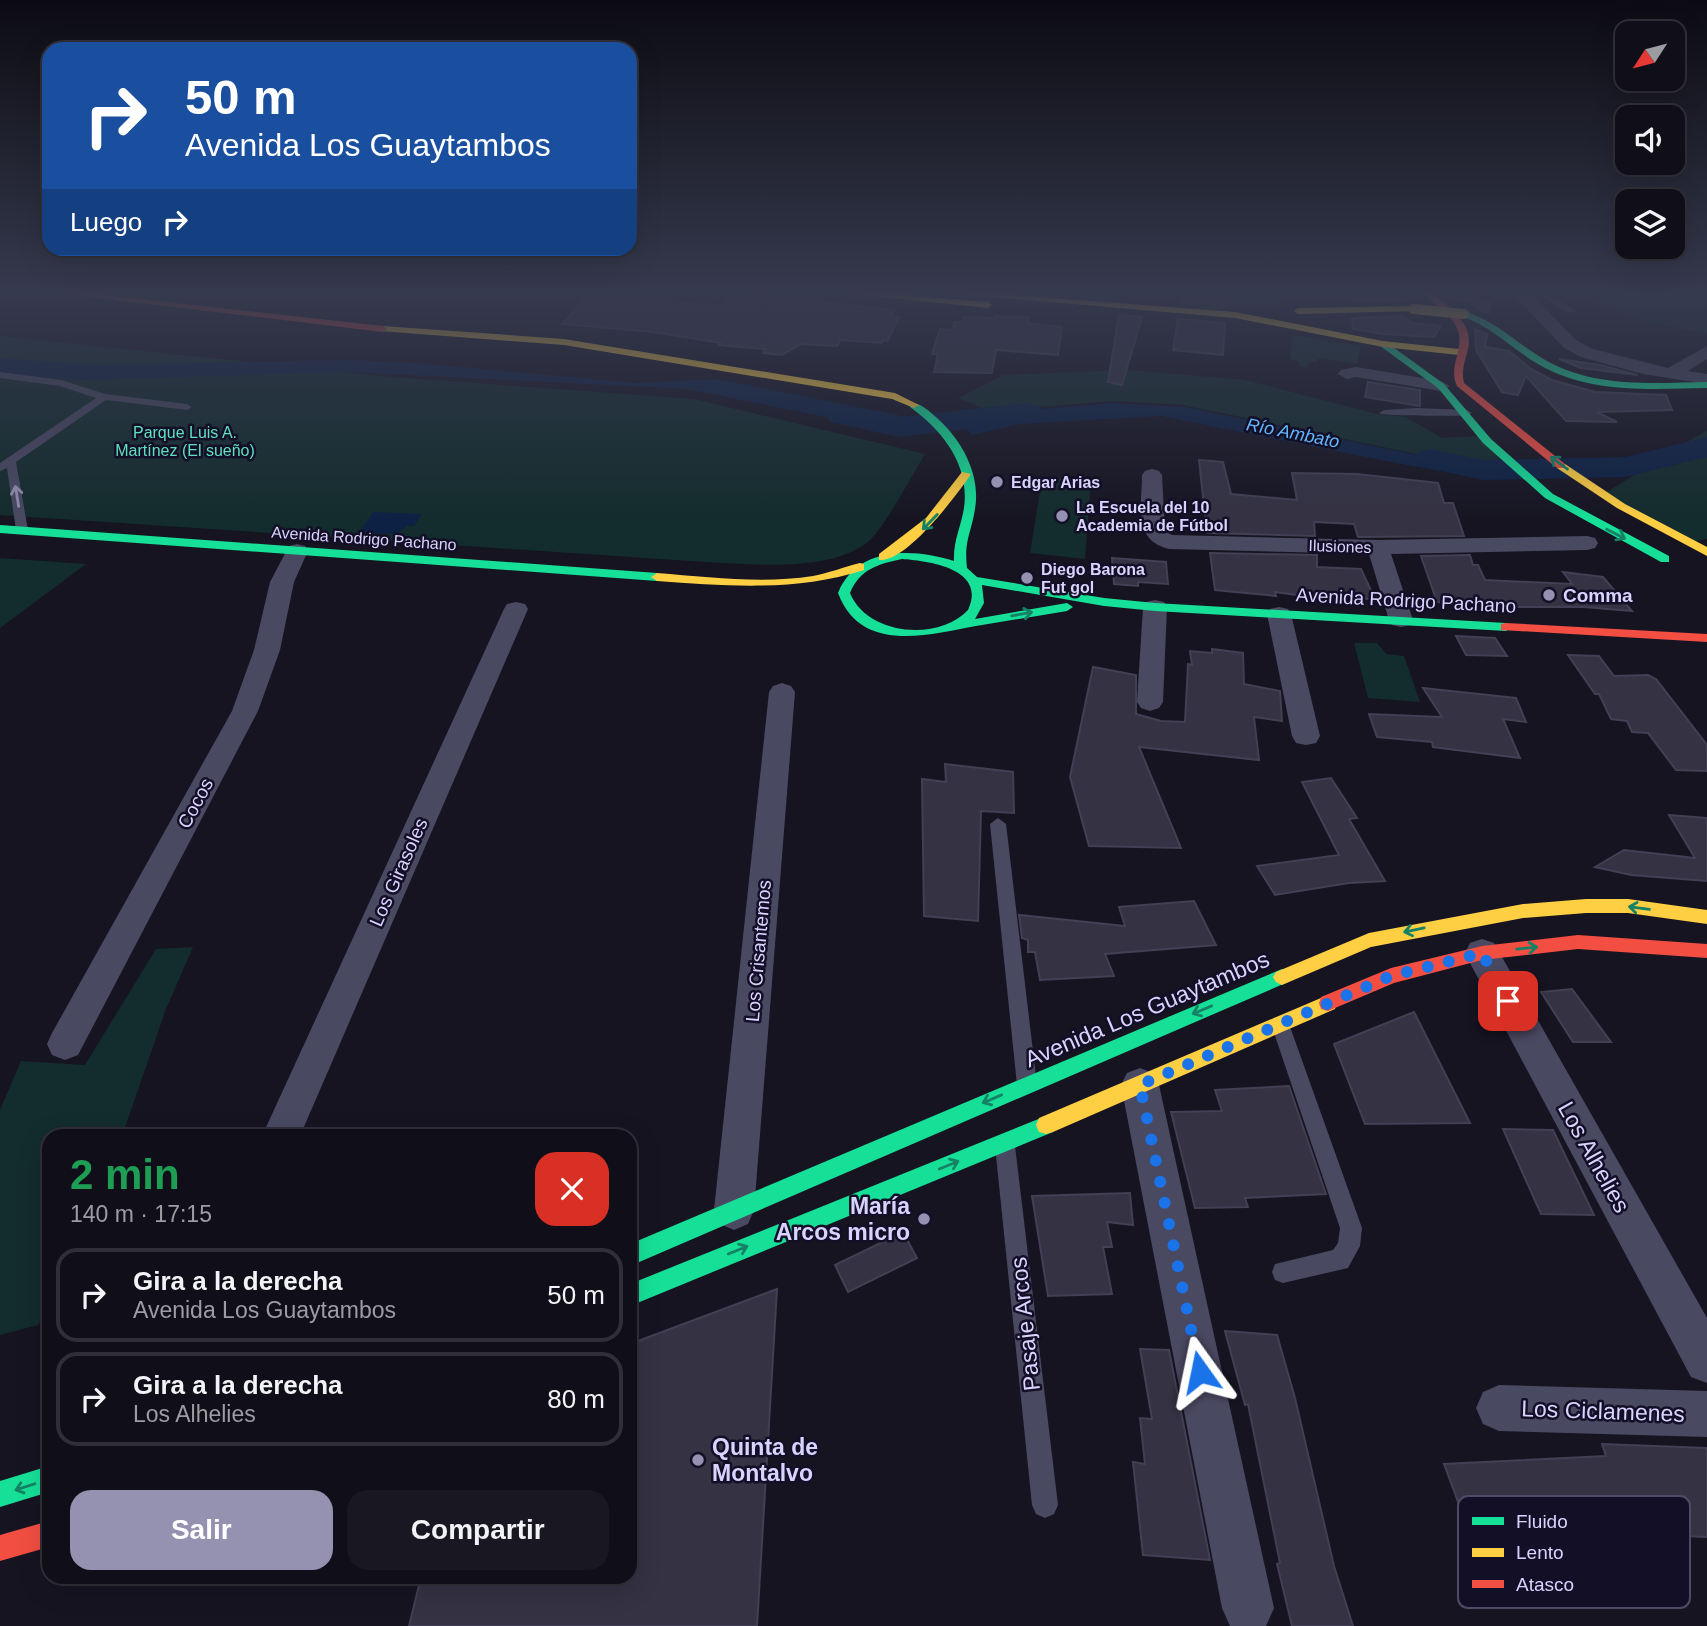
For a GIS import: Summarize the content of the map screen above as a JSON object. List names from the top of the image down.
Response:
{
  "streets": {
    "main road": ["Avenida Rodrigo Pachano", "Avenida Los Guaytambos"],
    "street": [
      "Ilusiones",
      "Cocos",
      "Los Girasoles",
      "Los Crisantemos",
      "Los Alhelies",
      "Los Ciclamenes"
    ],
    "lane": ["Pasaje Arcos"]
  },
  "crossings": [
    ["Avenida Rodrigo Pachano", "Cocos"],
    ["Los Crisantemos", "Avenida Los Guaytambos"],
    ["Avenida Los Guaytambos", "Los Alhelies"],
    ["Avenida Los Guaytambos", "Pasaje Arcos"]
  ],
  "water": ["Río Ambato"],
  "parks": ["Parque Luis A. Martínez (El sueño)"],
  "places": [
    "Edgar Arias",
    "La Escuela del 10 Academia de Fútbol",
    "Diego Barona Fut gol",
    "Comma",
    "María Arcos micro",
    "Quinta de Montalvo"
  ],
  "legend": ["Fluido", "Lento", "Atasco"],
  "north": "bottom left",
  "page": {
    "turn": ["50 m", "Avenida Los Guaytambos"],
    "then": "Luego",
    "heading": ["2 min", "140 m · 17:15"],
    "list": [
      {
        "name": "Gira a la derecha",
        "note": "Avenida Los Guaytambos",
        "value": "50 m"
      },
      {
        "name": "Gira a la derecha",
        "note": "Los Alhelies",
        "value": "80 m"
      }
    ],
    "buttons": ["Salir", "Compartir"]
  }
}
